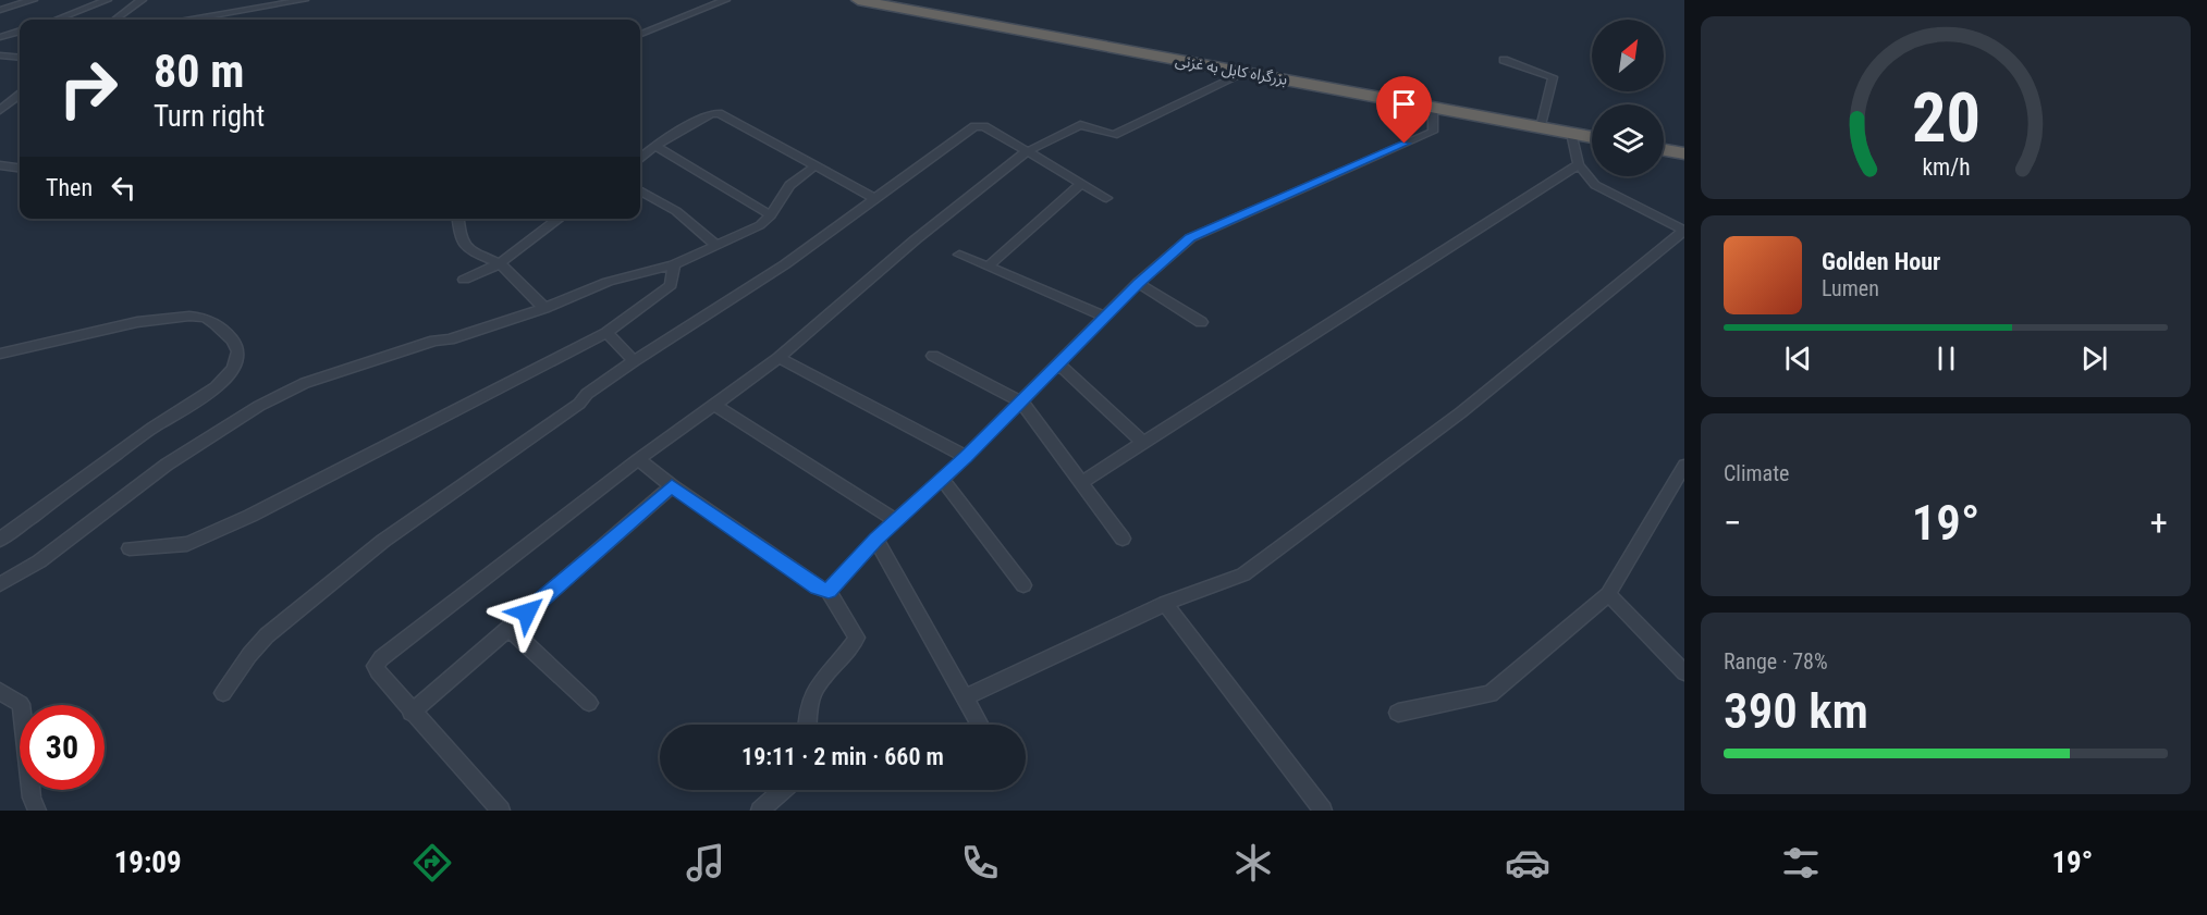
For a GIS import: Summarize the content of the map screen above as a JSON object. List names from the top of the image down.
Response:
{
  "streets": {
    "highway": ["بزرگراه کابل به غزنی"]
  },
  "north": "top right",
  "page": {
    "turn": ["80 m", "Turn right"],
    "then": "Then",
    "song": ["Golden Hour", "Lumen"],
    "tile": [
      "Climate",
      ["Range · 78%", "390 km"]
    ],
    "heat": ["−", "19°", "+"],
    "limit": "30",
    "trip": "19:11 · 2 min · 660 m",
    "tabs": ["19:09", "19°"],
    "gauge": ["20", "km/h"]
  }
}
